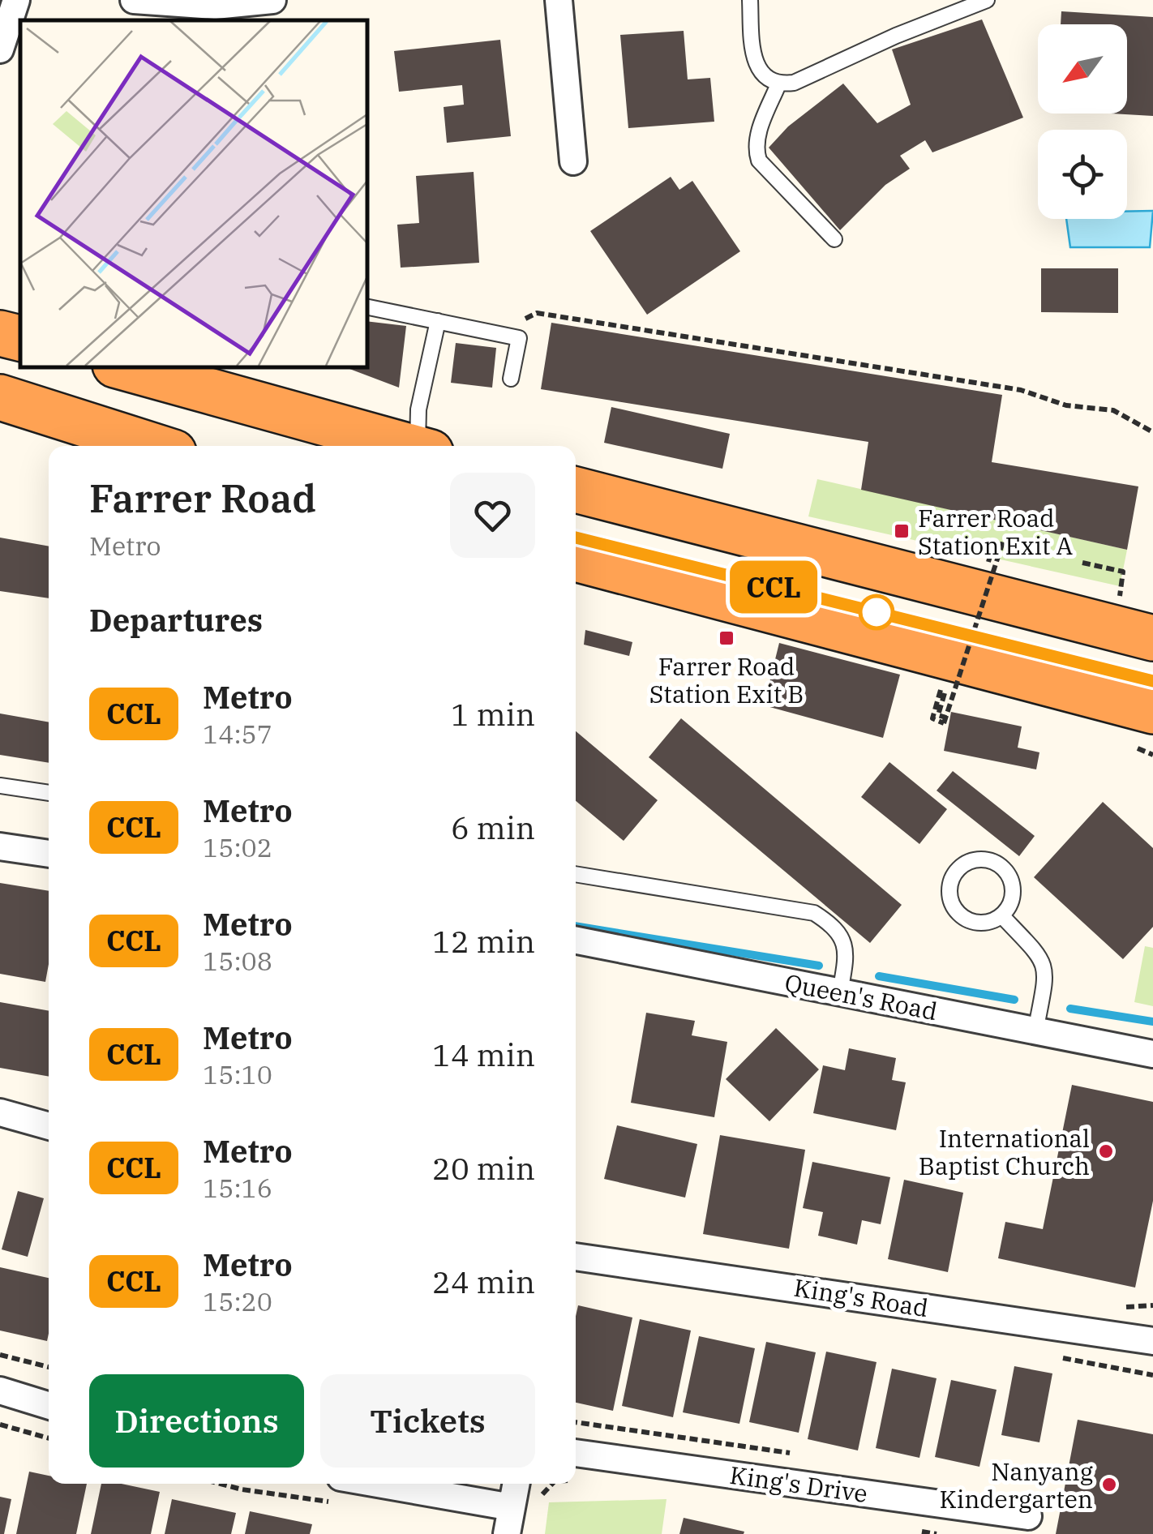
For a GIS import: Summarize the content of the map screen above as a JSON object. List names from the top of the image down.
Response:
{
  "streets": {
    "street": ["Queen's Road", "King's Road", "King's Drive"]
  },
  "places": {
    "transit": ["Farrer Road Station Exit A", "Farrer Road Station Exit B"],
    "other": ["International Baptist Church", "Nanyang Kindergarten"]
  },
  "lines": ["metro line CCL"],
  "north": "bottom left",
  "page": {
    "on_map": "CCL",
    "heading": [
      ["Farrer Road", "Metro"],
      "Departures"
    ],
    "list": [
      {
        "mark": "CCL",
        "name": "Metro",
        "note": "14:57",
        "value": "1 min"
      },
      {
        "mark": "CCL",
        "name": "Metro",
        "note": "15:02",
        "value": "6 min"
      },
      {
        "mark": "CCL",
        "name": "Metro",
        "note": "15:08",
        "value": "12 min"
      },
      {
        "mark": "CCL",
        "name": "Metro",
        "note": "15:10",
        "value": "14 min"
      },
      {
        "mark": "CCL",
        "name": "Metro",
        "note": "15:16",
        "value": "20 min"
      },
      {
        "mark": "CCL",
        "name": "Metro",
        "note": "15:20",
        "value": "24 min"
      }
    ],
    "buttons": ["Directions", "Tickets"]
  }
}
